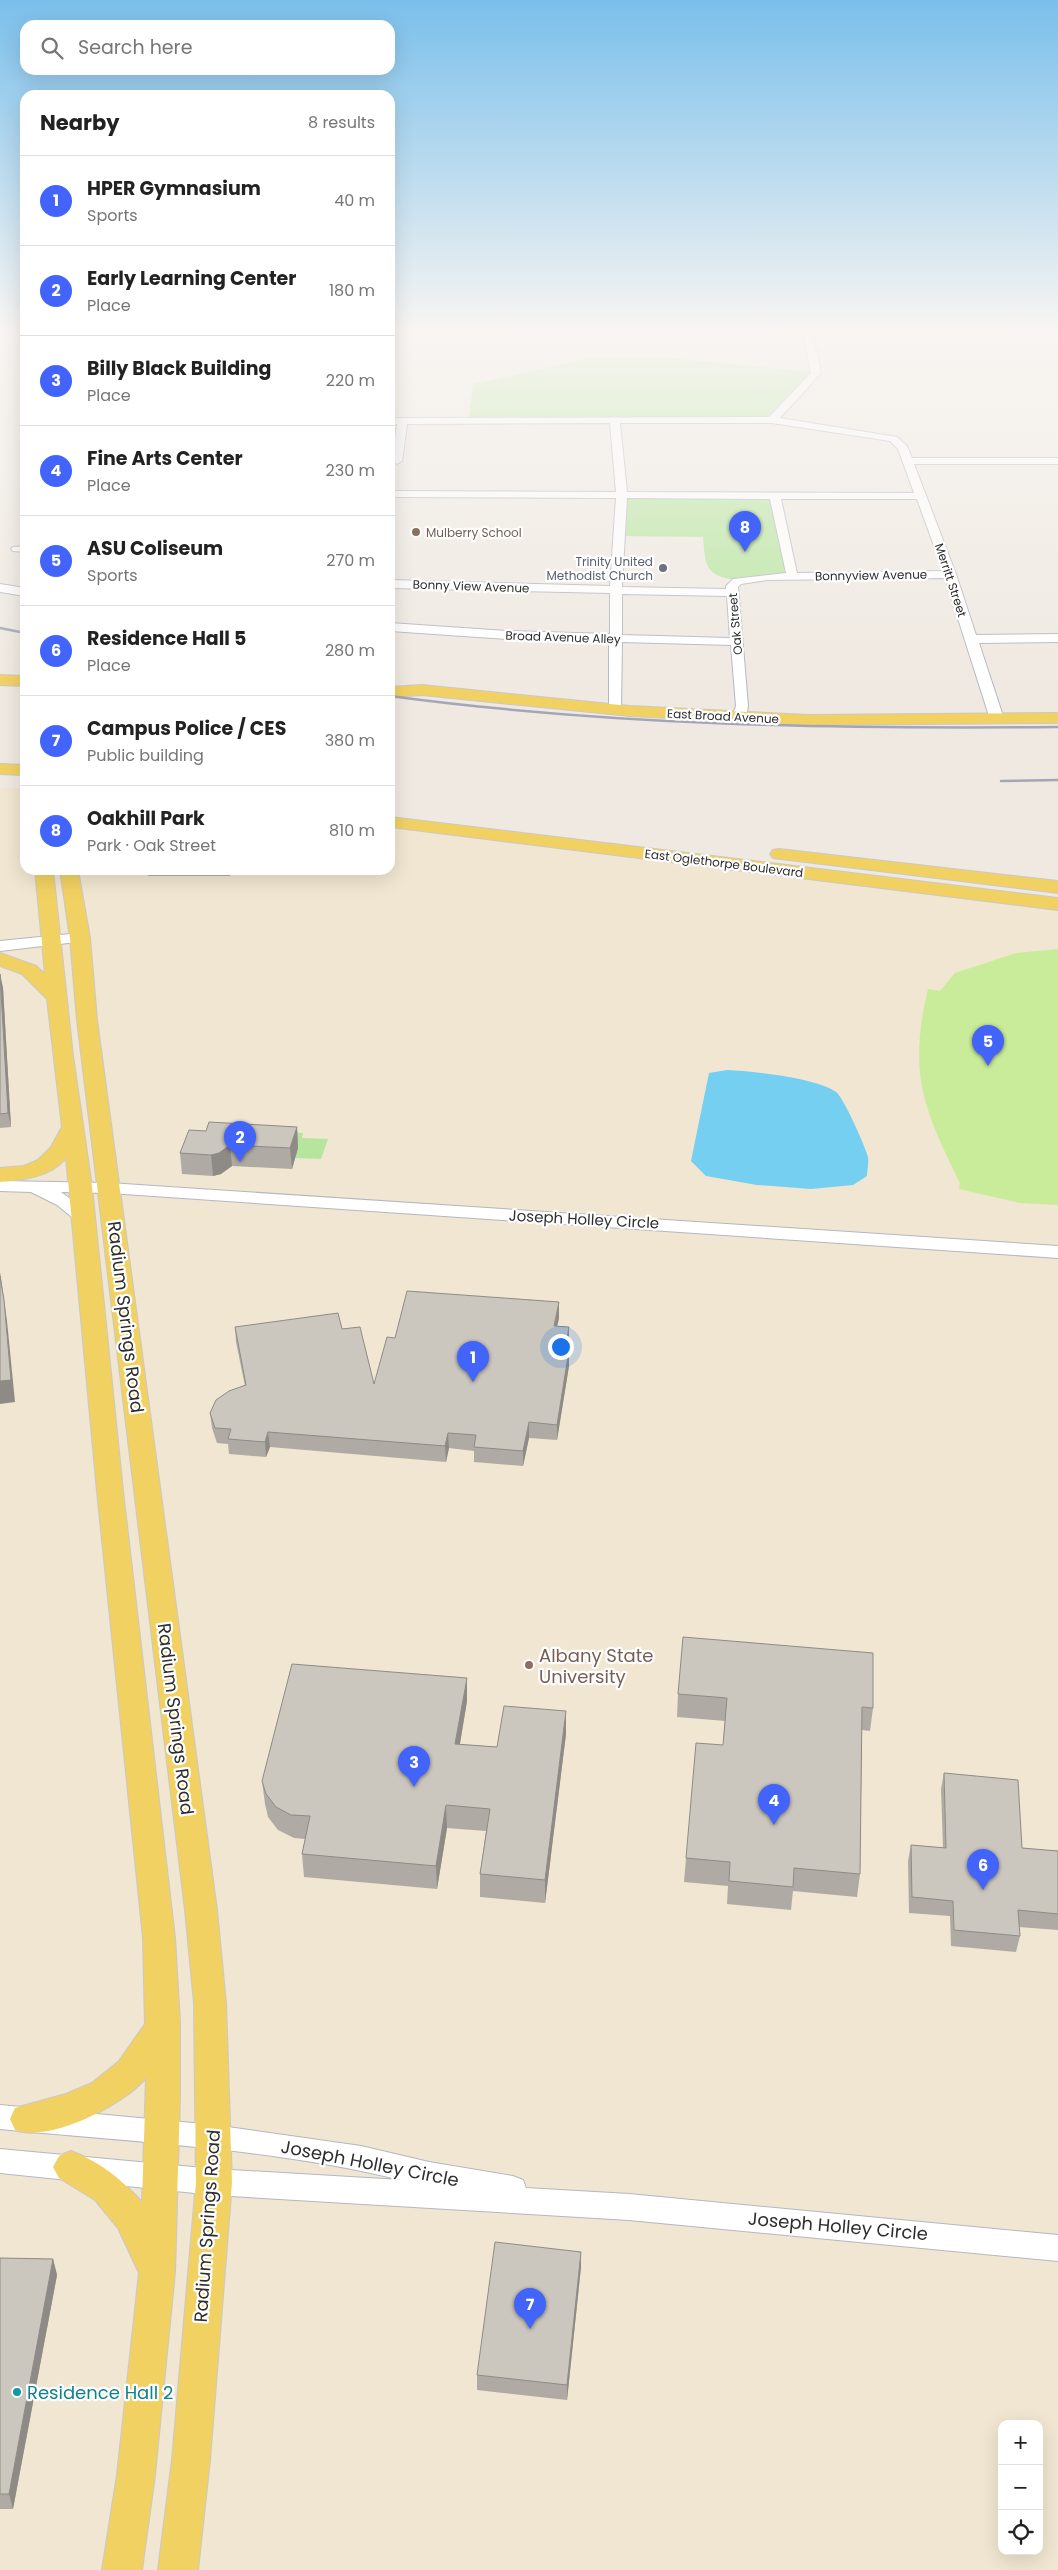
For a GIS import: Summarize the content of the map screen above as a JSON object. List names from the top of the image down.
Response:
{
  "streets": {
    "main road": ["East Broad Avenue", "East Oglethorpe Boulevard", "Radium Springs Road"],
    "street": [
      "Bonnyview Avenue",
      "Merritt Street",
      "Bonny View Avenue",
      "Oak Street",
      "Broad Avenue Alley",
      "Joseph Holley Circle"
    ]
  },
  "crossings": [
    ["Bonnyview Avenue", "Merritt Street"],
    ["Bonnyview Avenue", "Oak Street"],
    ["Merritt Street", "East Broad Avenue"],
    ["Bonny View Avenue", "Oak Street"],
    ["Oak Street", "Broad Avenue Alley"],
    ["Oak Street", "East Broad Avenue"],
    ["Joseph Holley Circle", "Radium Springs Road"]
  ],
  "places": [
    "Mulberry School",
    "Trinity United Methodist Church",
    "Albany State University",
    "Residence Hall 2"
  ],
  "page": {
    "search": "Search here",
    "heading": ["Nearby", "8 results"],
    "list": [
      {
        "mark": "1",
        "name": "HPER Gymnasium",
        "note": "Sports",
        "value": "40 m"
      },
      {
        "mark": "2",
        "name": "Early Learning Center",
        "note": "Place",
        "value": "180 m"
      },
      {
        "mark": "3",
        "name": "Billy Black Building",
        "note": "Place",
        "value": "220 m"
      },
      {
        "mark": "4",
        "name": "Fine Arts Center",
        "note": "Place",
        "value": "230 m"
      },
      {
        "mark": "5",
        "name": "ASU Coliseum",
        "note": "Sports",
        "value": "270 m"
      },
      {
        "mark": "6",
        "name": "Residence Hall 5",
        "note": "Place",
        "value": "280 m"
      },
      {
        "mark": "7",
        "name": "Campus Police / CES",
        "note": "Public building",
        "value": "380 m"
      },
      {
        "mark": "8",
        "name": "Oakhill Park",
        "note": "Park · Oak Street",
        "value": "810 m"
      }
    ],
    "pins": [
      "8",
      "5",
      "2",
      "1",
      "3",
      "4",
      "6",
      "7"
    ],
    "map_buttons": ["+", "−"]
  }
}
